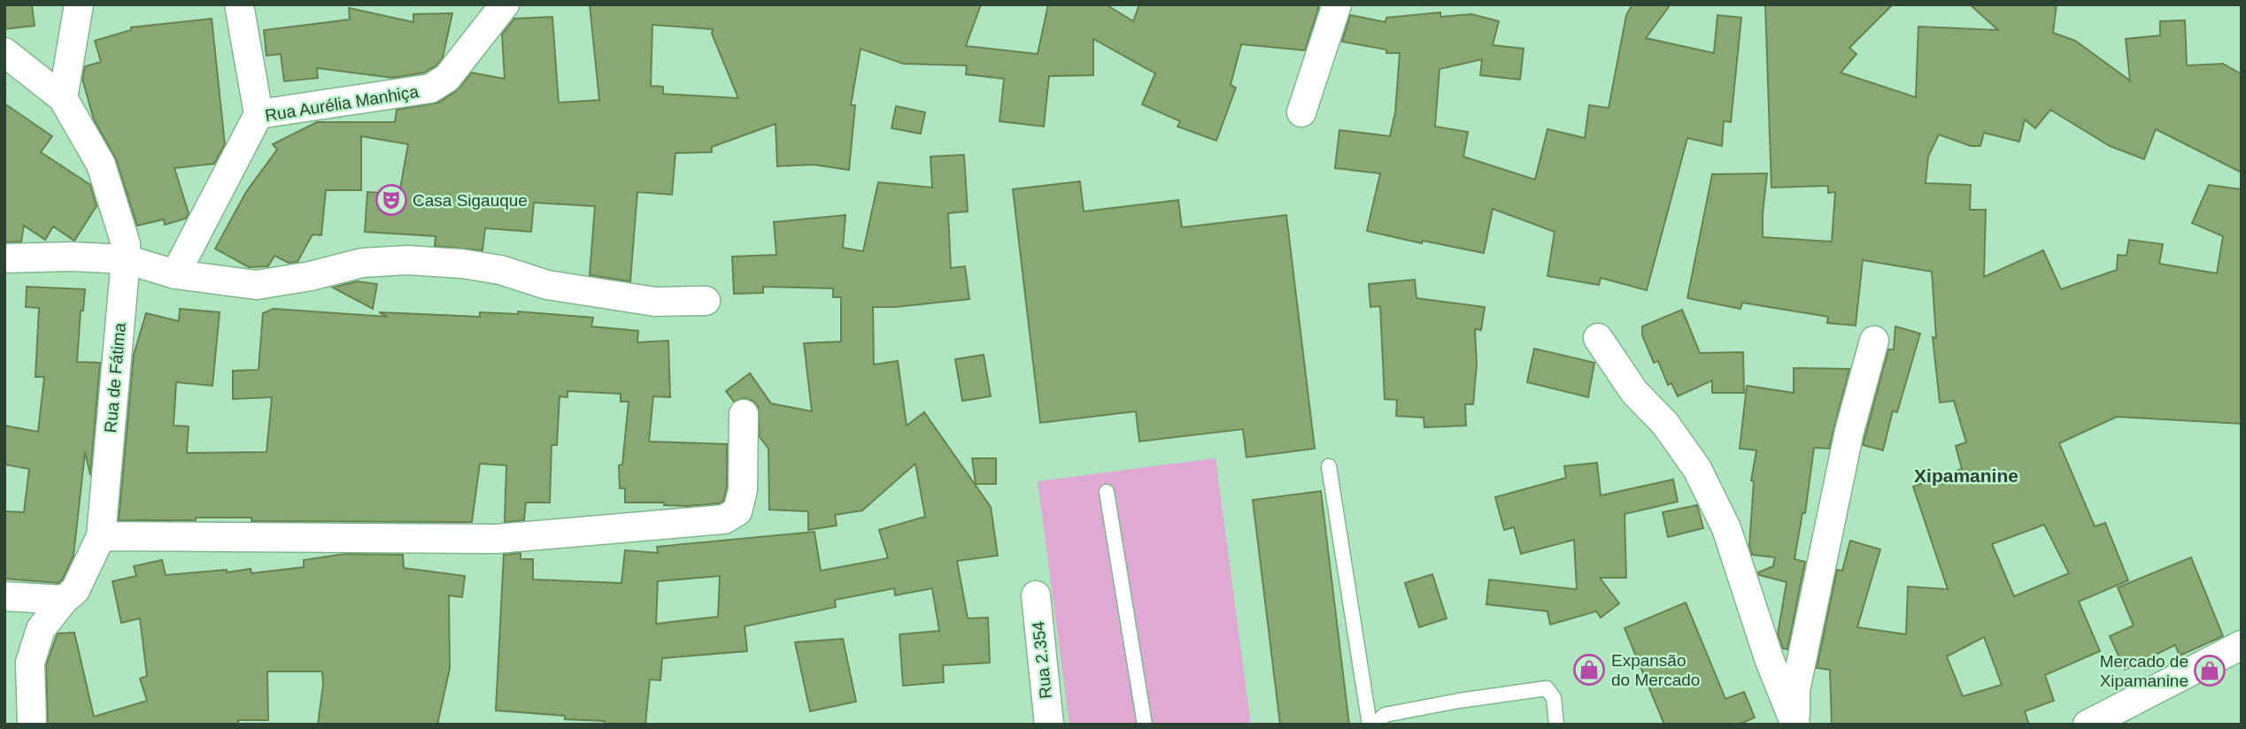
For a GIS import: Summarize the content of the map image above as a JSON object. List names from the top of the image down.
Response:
{
  "streets": {
    "street": ["Rua Aurélia Manhiça", "Rua de Fátima", "Rua 2.354"]
  },
  "districts": ["Xipamanine"],
  "places": {
    "theatre": ["Casa Sigauque"],
    "shop": ["Expansão do Mercado", "Mercado de Xipamanine"]
  }
}
